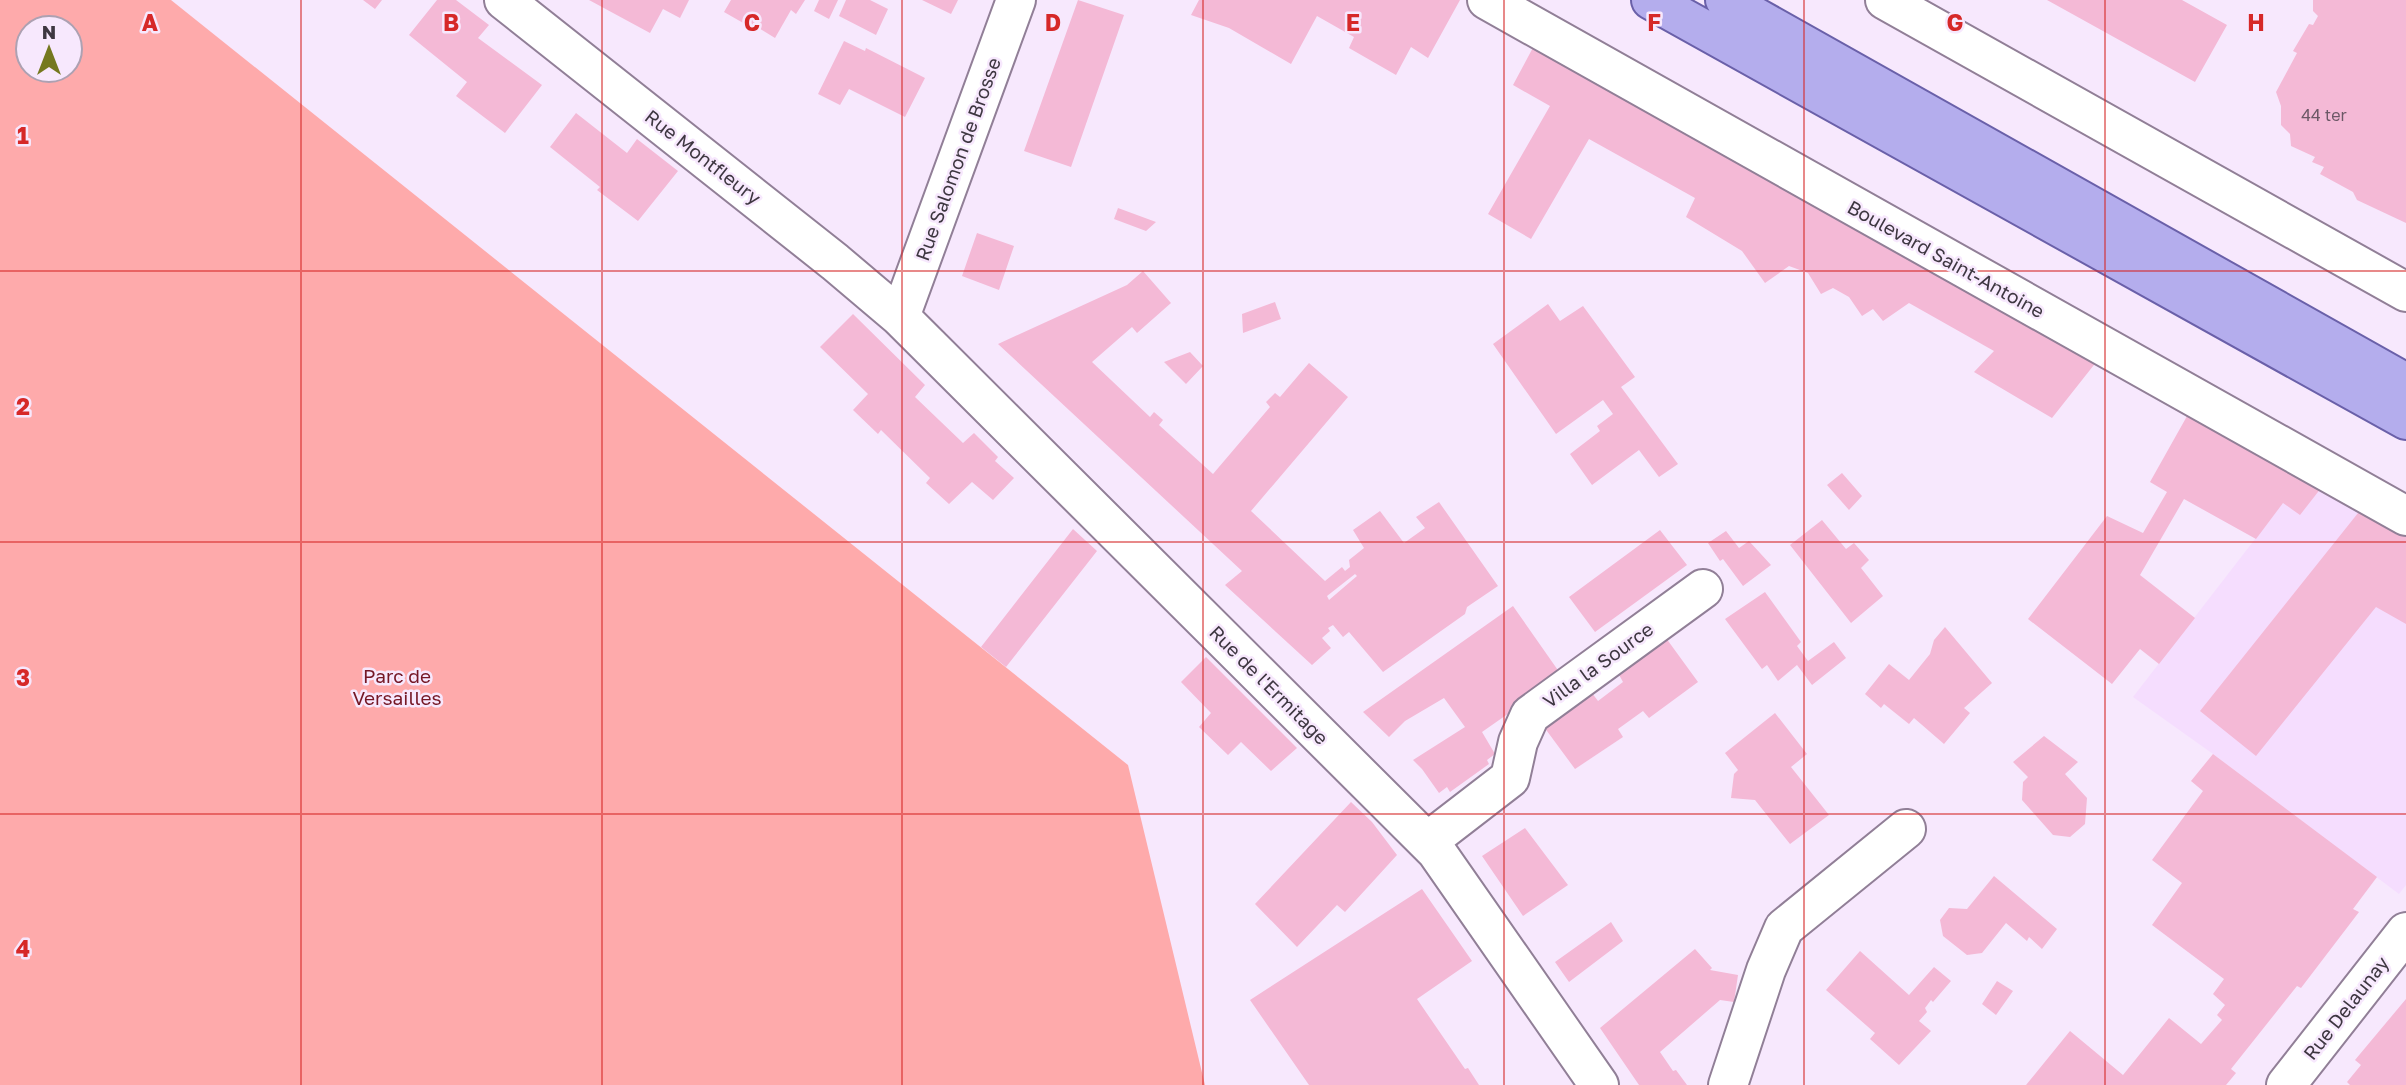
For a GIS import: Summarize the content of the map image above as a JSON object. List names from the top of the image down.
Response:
{
  "streets": {
    "street": [
      "Rue Montfleury",
      "Rue Salomon de Brosse",
      "Boulevard Saint-Antoine",
      "Villa la Source",
      "Rue de l'Ermitage",
      "Rue Delaunay"
    ]
  },
  "crossings": [
    ["Rue Montfleury", "Rue Salomon de Brosse"],
    ["Rue Montfleury", "Rue de l'Ermitage"],
    ["Rue Salomon de Brosse", "Rue de l'Ermitage"],
    ["Villa la Source", "Rue de l'Ermitage"]
  ],
  "parks": ["Parc de Versailles"],
  "house_numbers": ["44 ter"],
  "north": "top",
  "grid": {
    "columns": [
      "A",
      "B",
      "C",
      "D",
      "E",
      "F",
      "G",
      "H"
    ],
    "rows": [
      "1",
      "2",
      "3",
      "4"
    ]
  }
}
